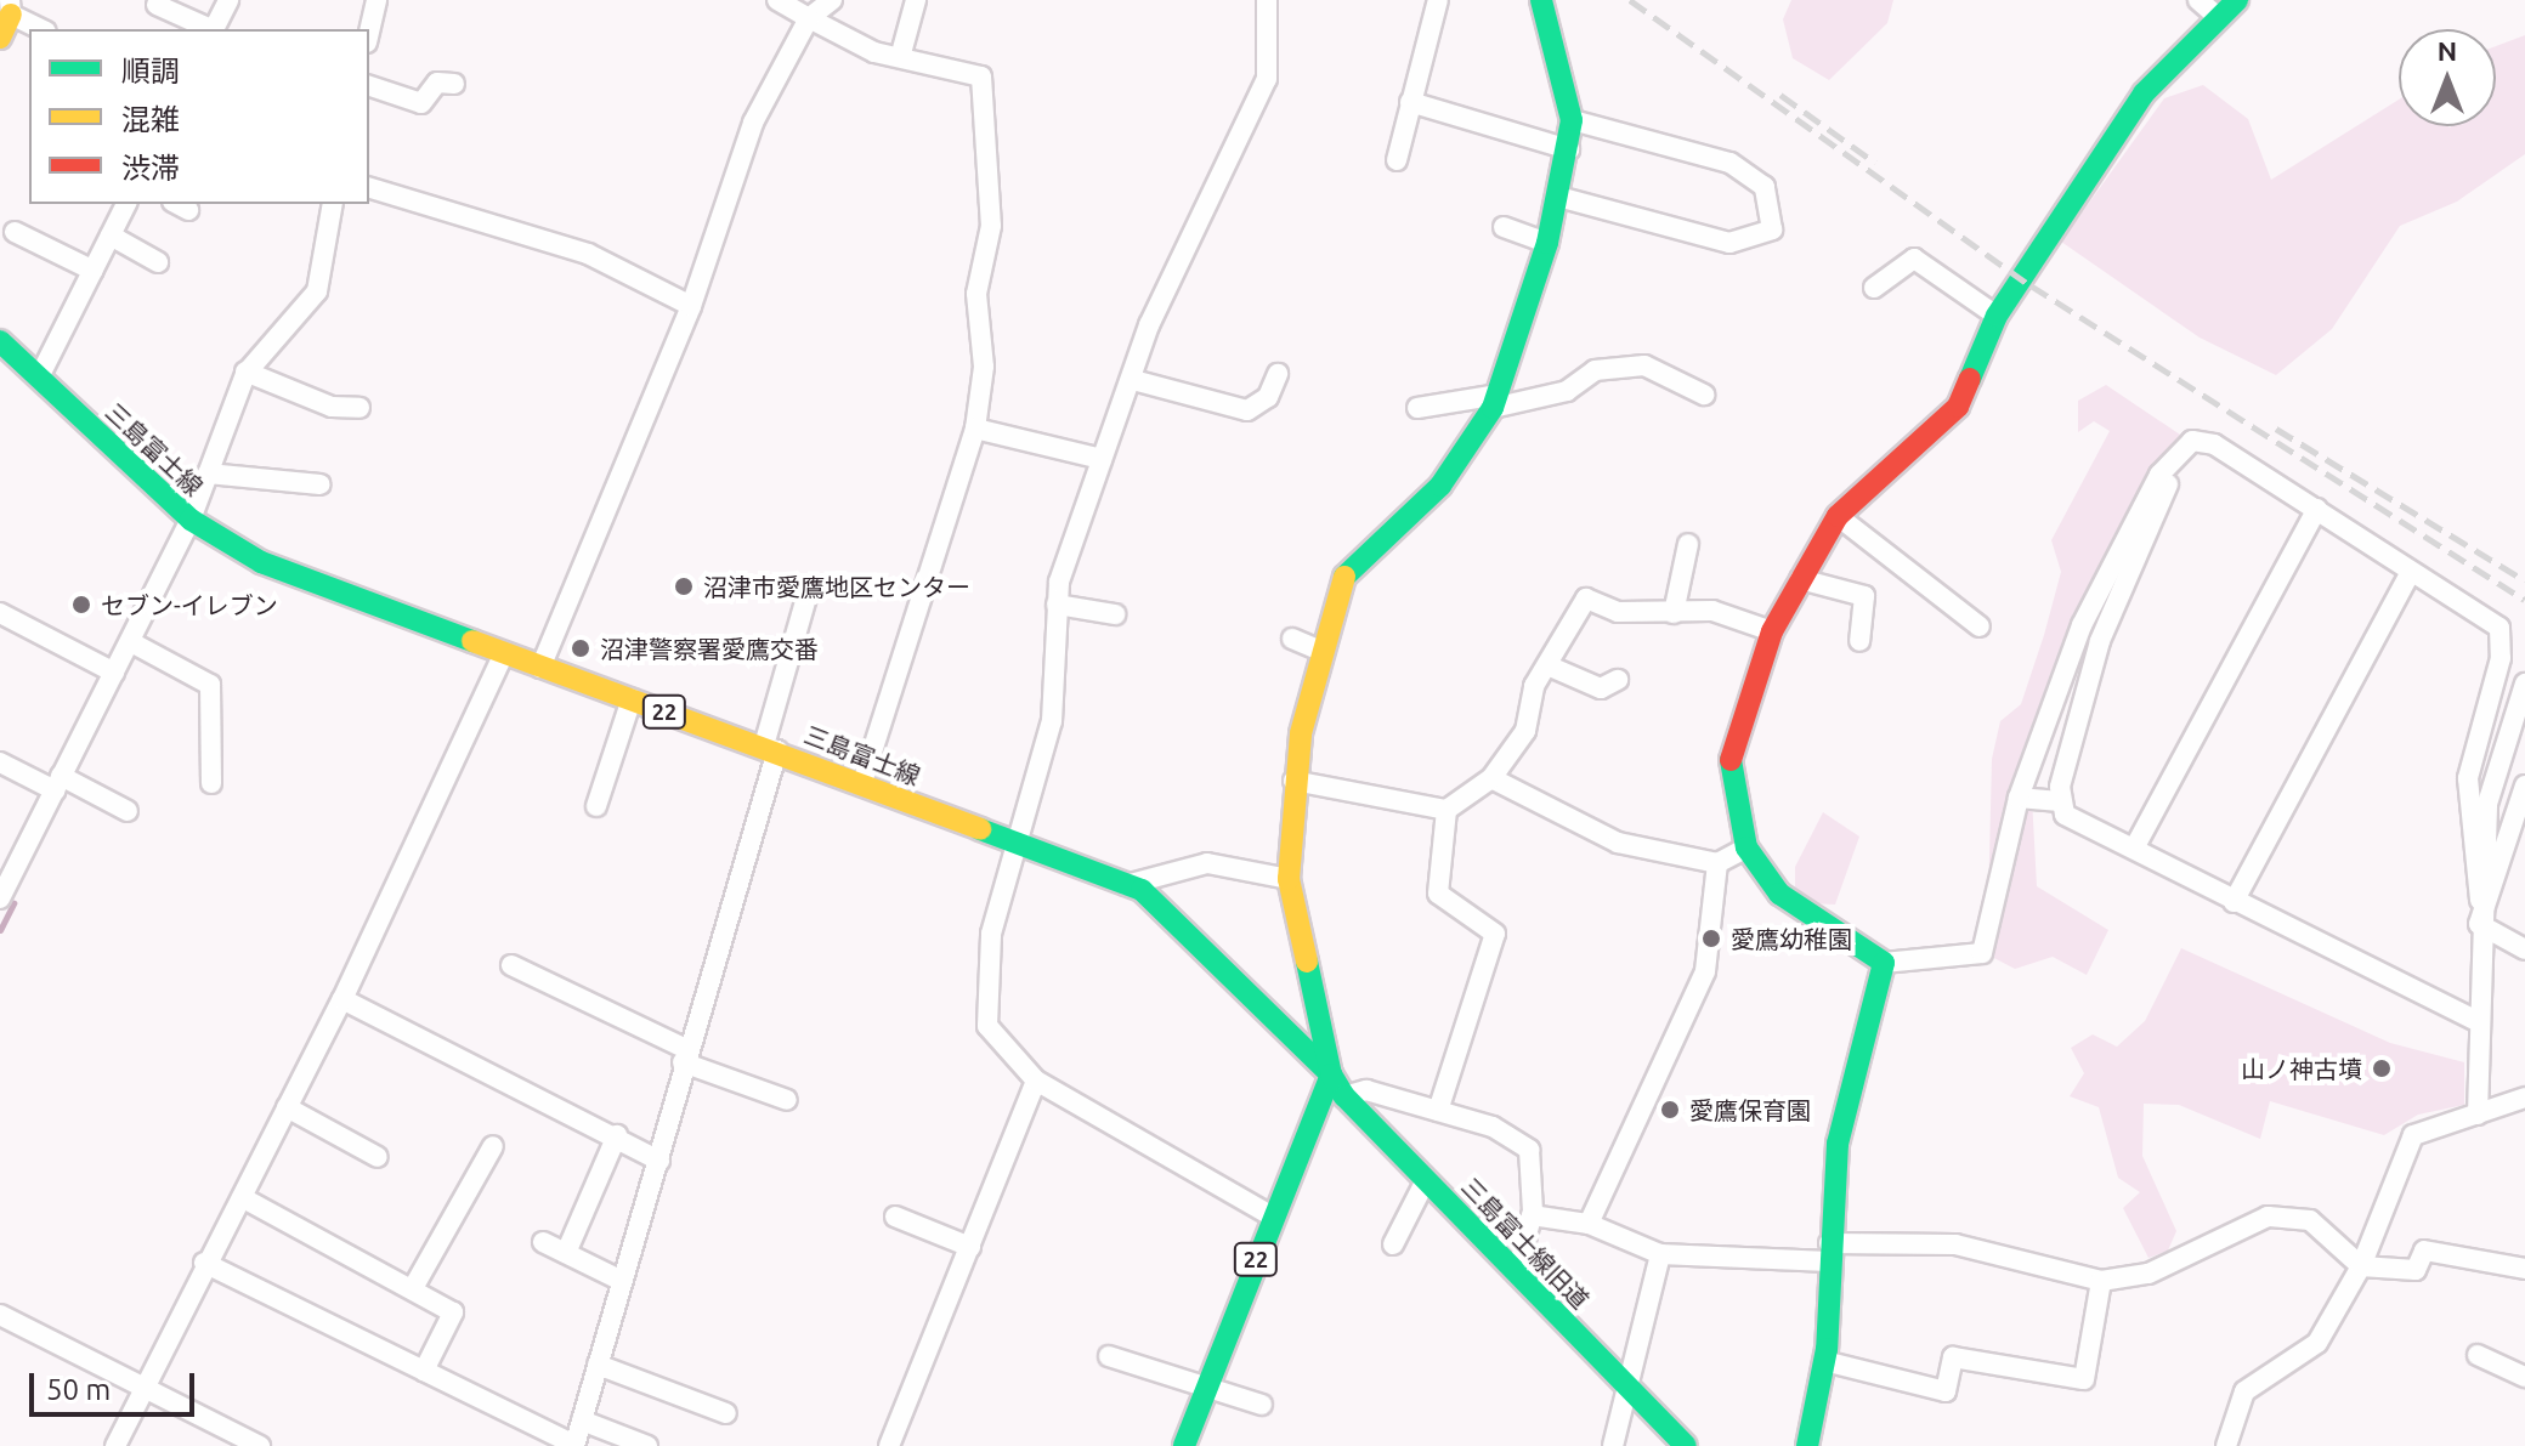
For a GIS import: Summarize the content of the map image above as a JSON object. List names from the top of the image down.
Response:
{
  "streets": {
    "street": ["三島富士線", "22", "三島富士線旧道"]
  },
  "crossings": [
    ["三島富士線", "22"],
    ["三島富士線", "三島富士線旧道"],
    ["22", "三島富士線旧道"]
  ],
  "places": [
    "沼津市愛鷹地区センター",
    "セブン-イレブン",
    "沼津警察署愛鷹交番",
    "愛鷹幼稚園",
    "山ノ神古墳",
    "愛鷹保育園"
  ],
  "legend": ["順調", "混雑", "渋滞"],
  "scale_bar": "50 m",
  "north": "top"
}
